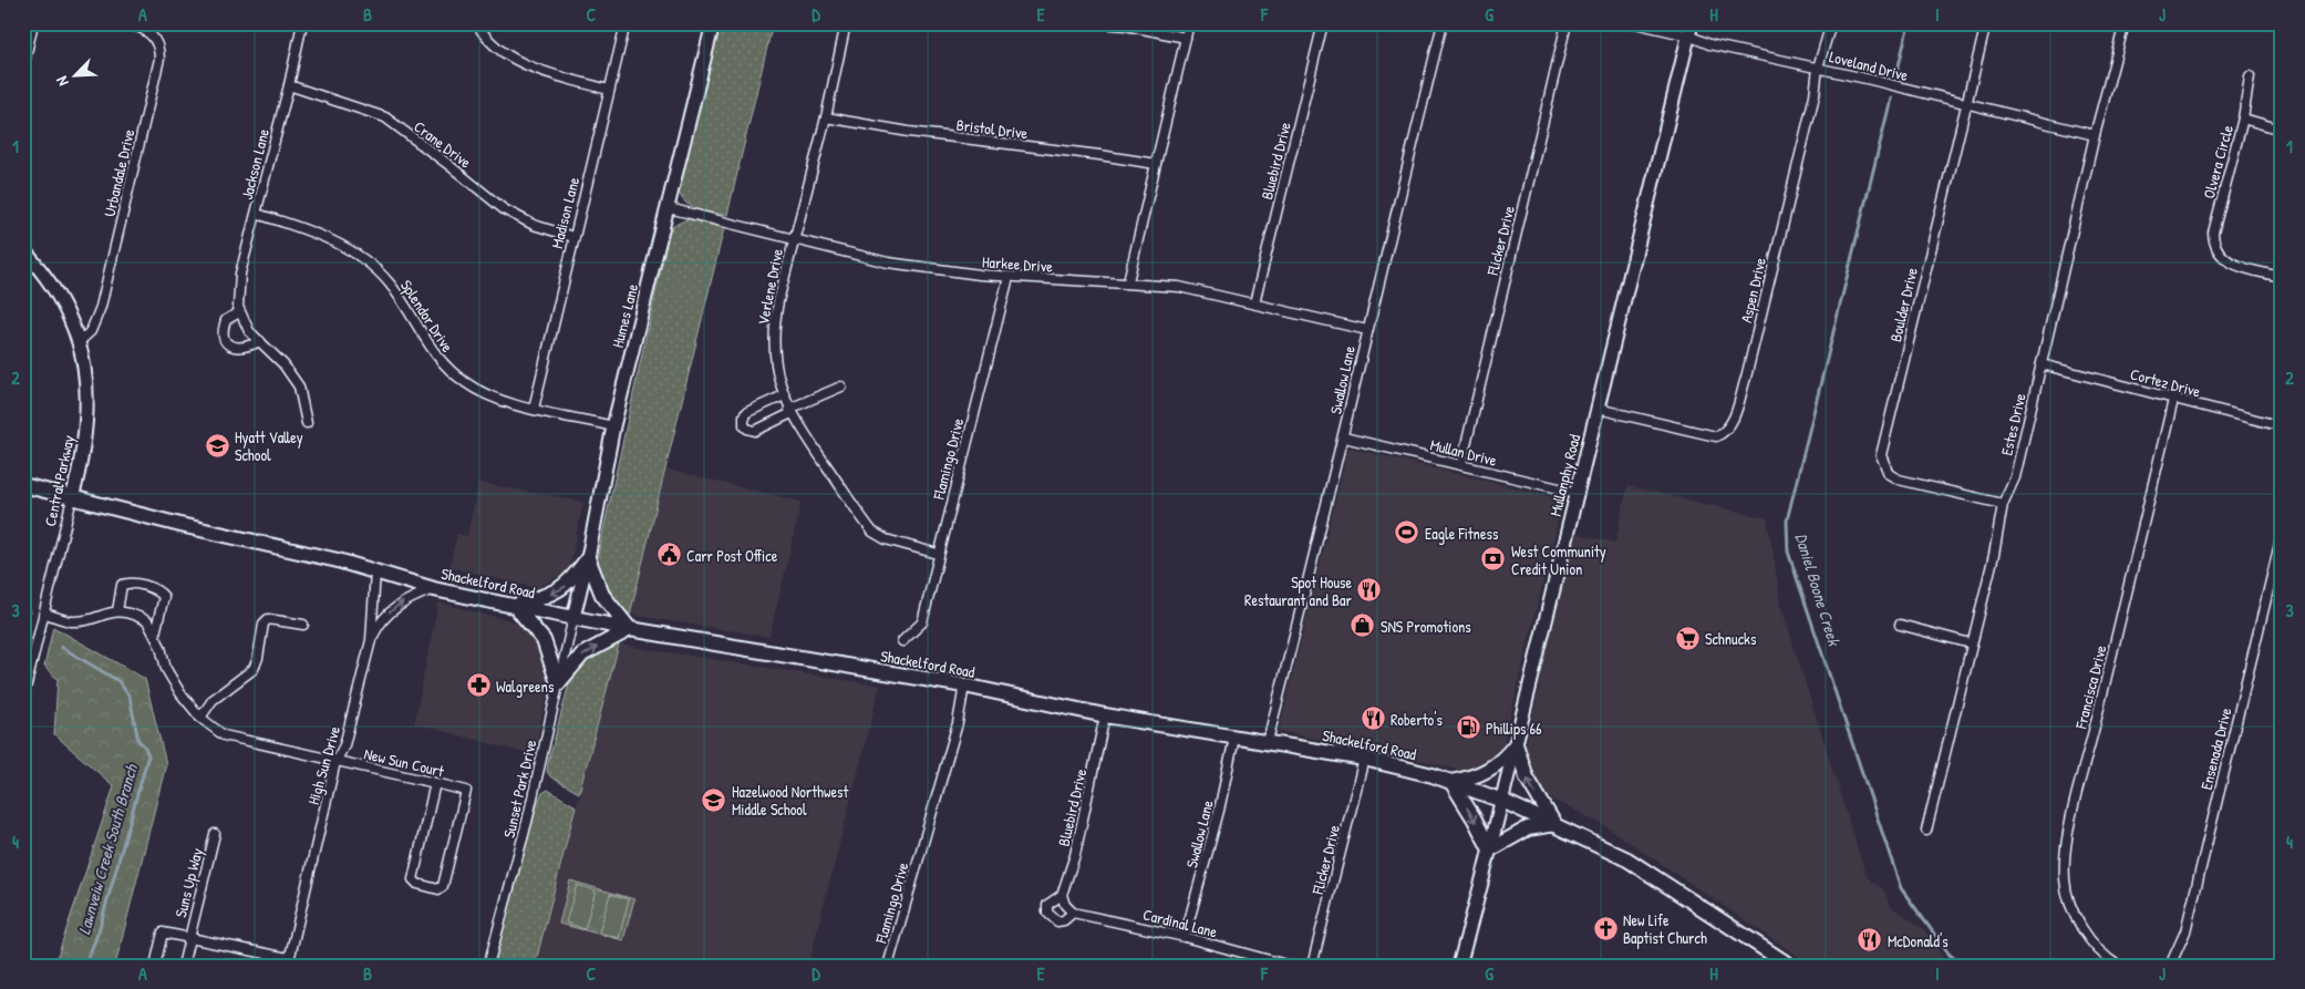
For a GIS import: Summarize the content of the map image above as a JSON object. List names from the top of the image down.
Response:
{
  "streets": {
    "main road": ["Shackelford Road"],
    "street": [
      "Loveland Drive",
      "Bristol Drive",
      "Crane Drive",
      "Bluebird Drive",
      "Olvera Circle",
      "Jackson Lane",
      "Urbandale Drive",
      "Madison Lane",
      "Flicker Drive",
      "Harkee Drive",
      "Verlene Drive",
      "Aspen Drive",
      "Boulder Drive",
      "Splendor Drive",
      "Humes Lane",
      "Swallow Lane",
      "Cortez Drive",
      "Estes Drive",
      "Mullan Drive",
      "Flamingo Drive",
      "Mullanphy Road",
      "Central Parkway",
      "Francisca Drive",
      "Ensenada Drive",
      "New Sun Court",
      "High Sun Drive",
      "Sunset Park Drive",
      "Suns Up Way",
      "Cardinal Lane"
    ]
  },
  "crossings": [
    ["Loveland Drive", "Aspen Drive"],
    ["Loveland Drive", "Boulder Drive"],
    ["Loveland Drive", "Estes Drive"],
    ["Loveland Drive", "Mullanphy Road"],
    ["Bristol Drive", "Verlene Drive"],
    ["Crane Drive", "Jackson Lane"],
    ["Crane Drive", "Madison Lane"],
    ["Bluebird Drive", "Harkee Drive"],
    ["Bluebird Drive", "Shackelford Road"],
    ["Bluebird Drive", "Cardinal Lane"],
    ["Jackson Lane", "Splendor Drive"],
    ["Urbandale Drive", "Central Parkway"],
    ["Madison Lane", "Splendor Drive"],
    ["Flicker Drive", "Mullan Drive"],
    ["Flicker Drive", "Shackelford Road"],
    ["Harkee Drive", "Verlene Drive"],
    ["Harkee Drive", "Humes Lane"],
    ["Harkee Drive", "Swallow Lane"],
    ["Harkee Drive", "Flamingo Drive"],
    ["Verlene Drive", "Flamingo Drive"],
    ["Aspen Drive", "Mullanphy Road"],
    ["Boulder Drive", "Estes Drive"],
    ["Splendor Drive", "Humes Lane"],
    ["Humes Lane", "Shackelford Road"],
    ["Humes Lane", "Sunset Park Drive"],
    ["Swallow Lane", "Mullan Drive"],
    ["Swallow Lane", "Shackelford Road"],
    ["Swallow Lane", "Cardinal Lane"],
    ["Cortez Drive", "Estes Drive"],
    ["Cortez Drive", "Francisca Drive"],
    ["Mullan Drive", "Mullanphy Road"],
    ["Flamingo Drive", "Shackelford Road"],
    ["Mullanphy Road", "Shackelford Road"],
    ["Central Parkway", "Shackelford Road"],
    ["Shackelford Road", "High Sun Drive"],
    ["Shackelford Road", "Sunset Park Drive"],
    ["New Sun Court", "High Sun Drive"],
    ["High Sun Drive", "Suns Up Way"]
  ],
  "water": ["Daniel Boone Creek", "Lawnveiw Creek South Branch"],
  "places": {
    "school or university": ["Hyatt Valley School", "Hazelwood Northwest Middle School"],
    "sports": ["Eagle Fitness"],
    "public building": ["Carr Post Office"],
    "bank": ["West Community Credit Union"],
    "restaurant": ["Spot House Restaurant and Bar", "Roberto's", "McDonald's"],
    "shop": ["SNS Promotions"],
    "supermarket": ["Schnucks"],
    "pharmacy": ["Walgreens"],
    "fuel station": ["Phillips 66"],
    "church": ["New Life Baptist Church"]
  },
  "north": "bottom left",
  "grid": {
    "columns": [
      "A",
      "B",
      "C",
      "D",
      "E",
      "F",
      "G",
      "H",
      "I",
      "J"
    ],
    "rows": [
      "1",
      "2",
      "3",
      "4"
    ]
  }
}
